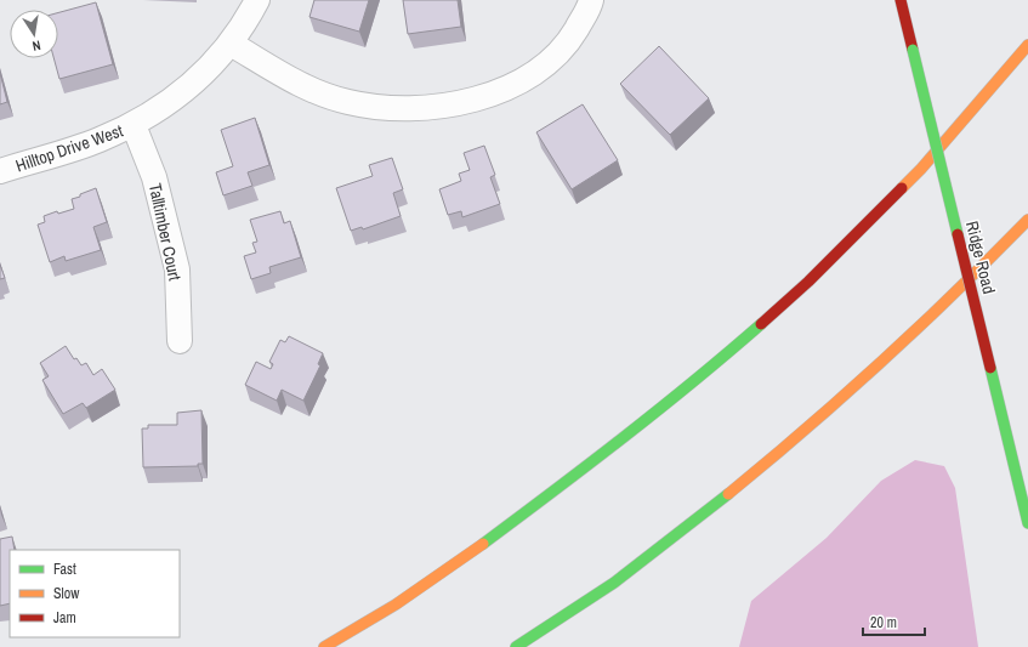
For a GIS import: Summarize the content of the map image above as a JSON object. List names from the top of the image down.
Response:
{
  "streets": {
    "main road": ["Ridge Road"],
    "street": ["Hilltop Drive West", "Talltimber Court"]
  },
  "crossings": [
    ["Hilltop Drive West", "Talltimber Court"]
  ],
  "legend": ["Fast", "Slow", "Jam"],
  "scale_bar": "20 m",
  "north": "bottom"
}
